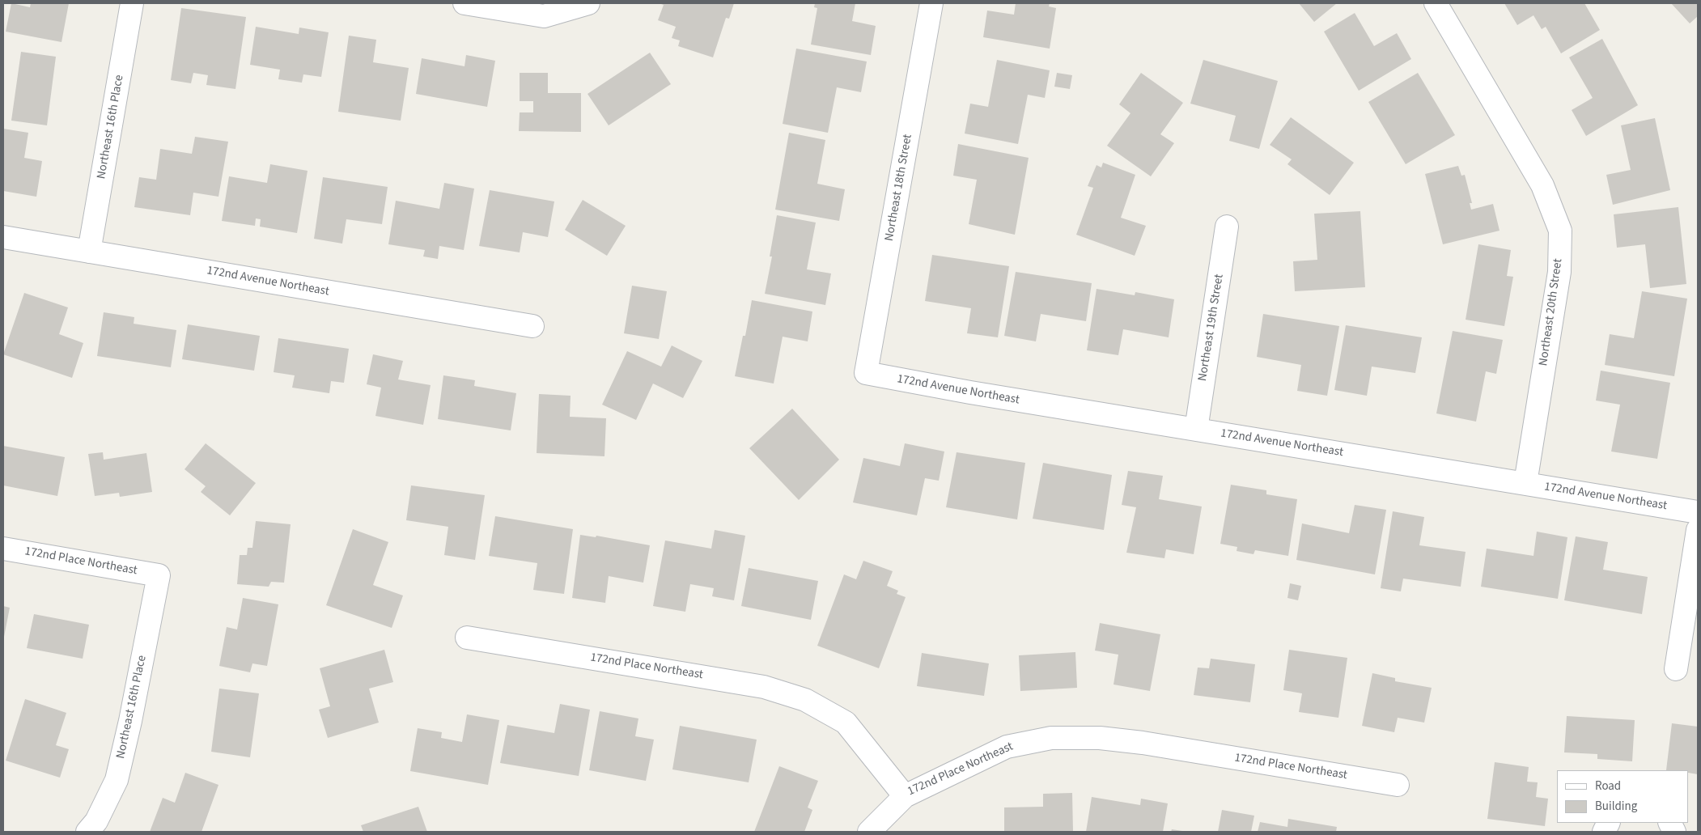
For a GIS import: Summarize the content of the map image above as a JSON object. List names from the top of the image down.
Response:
{
  "streets": {
    "street": [
      "Northeast 16th Place",
      "Northeast 18th Street",
      "172nd Avenue Northeast",
      "Northeast 20th Street",
      "Northeast 19th Street",
      "172nd Place Northeast"
    ]
  },
  "crossings": [
    ["Northeast 16th Place", "172nd Avenue Northeast"],
    ["Northeast 16th Place", "172nd Place Northeast"],
    ["Northeast 18th Street", "172nd Avenue Northeast"],
    ["172nd Avenue Northeast", "Northeast 20th Street"],
    ["172nd Avenue Northeast", "Northeast 19th Street"]
  ],
  "legend": ["Road", "Building"]
}
